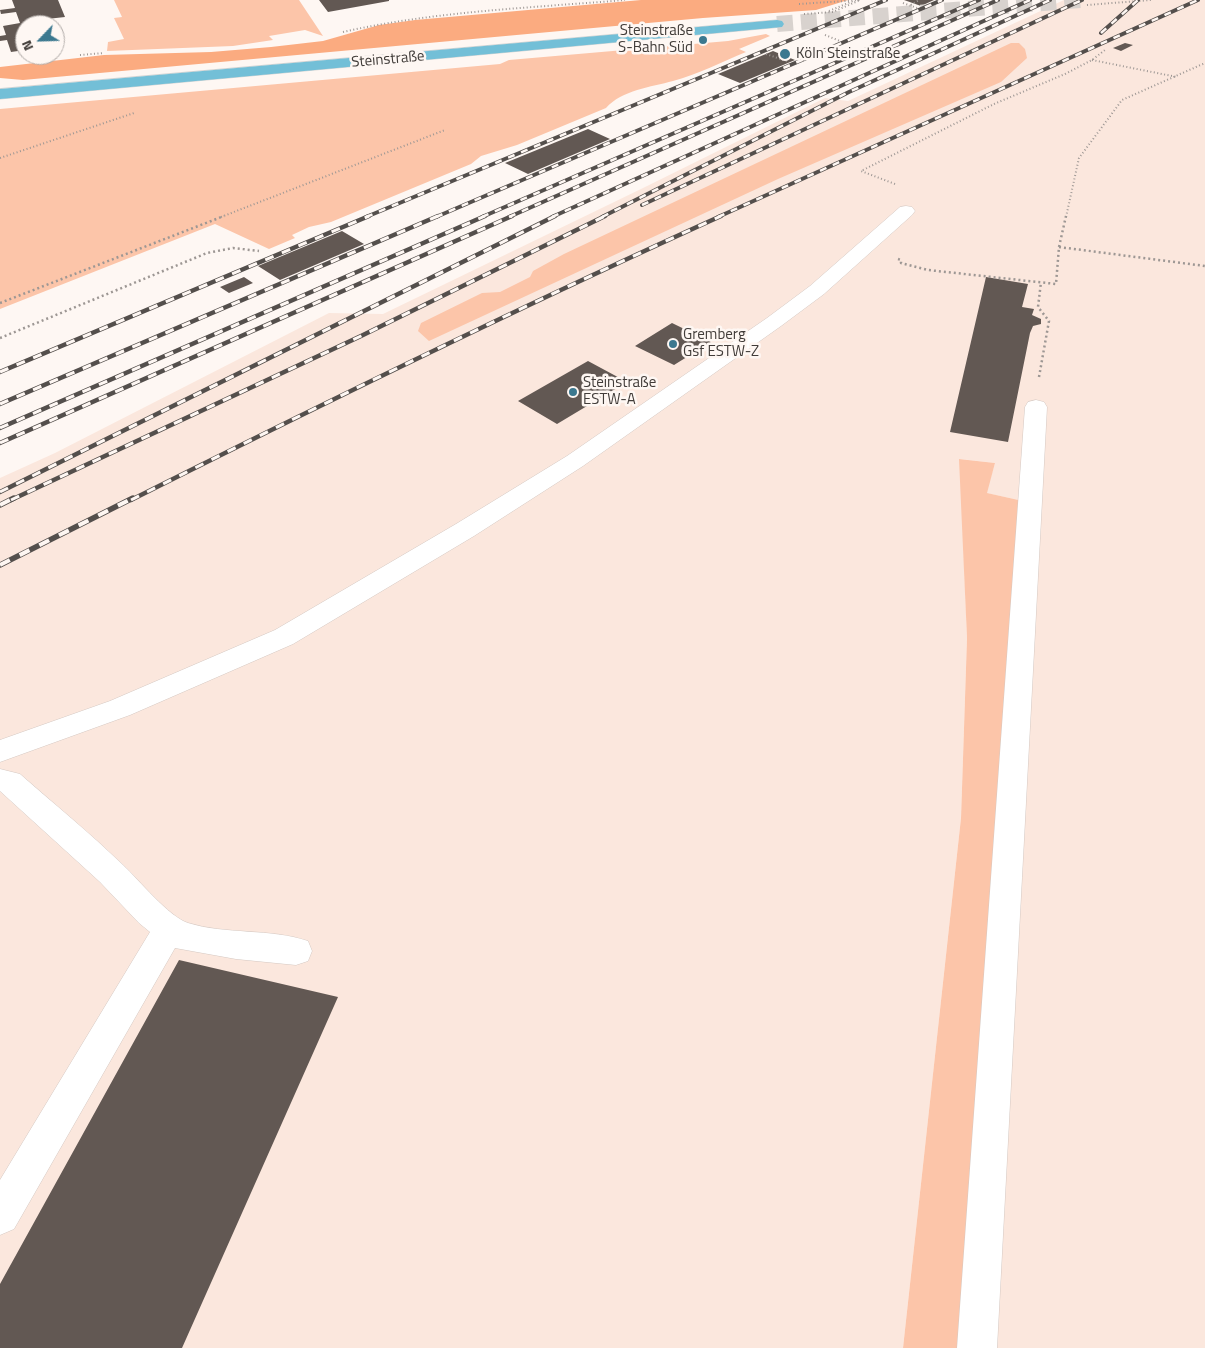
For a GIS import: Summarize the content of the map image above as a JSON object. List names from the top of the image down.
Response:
{
  "streets": {
    "main road": ["Steinstraße"]
  },
  "places": [
    "Steinstraße S-Bahn Süd",
    "Köln Steinstraße",
    "Gremberg Gsf ESTW-Z",
    "Steinstraße ESTW-A"
  ],
  "north": "bottom left"
}
